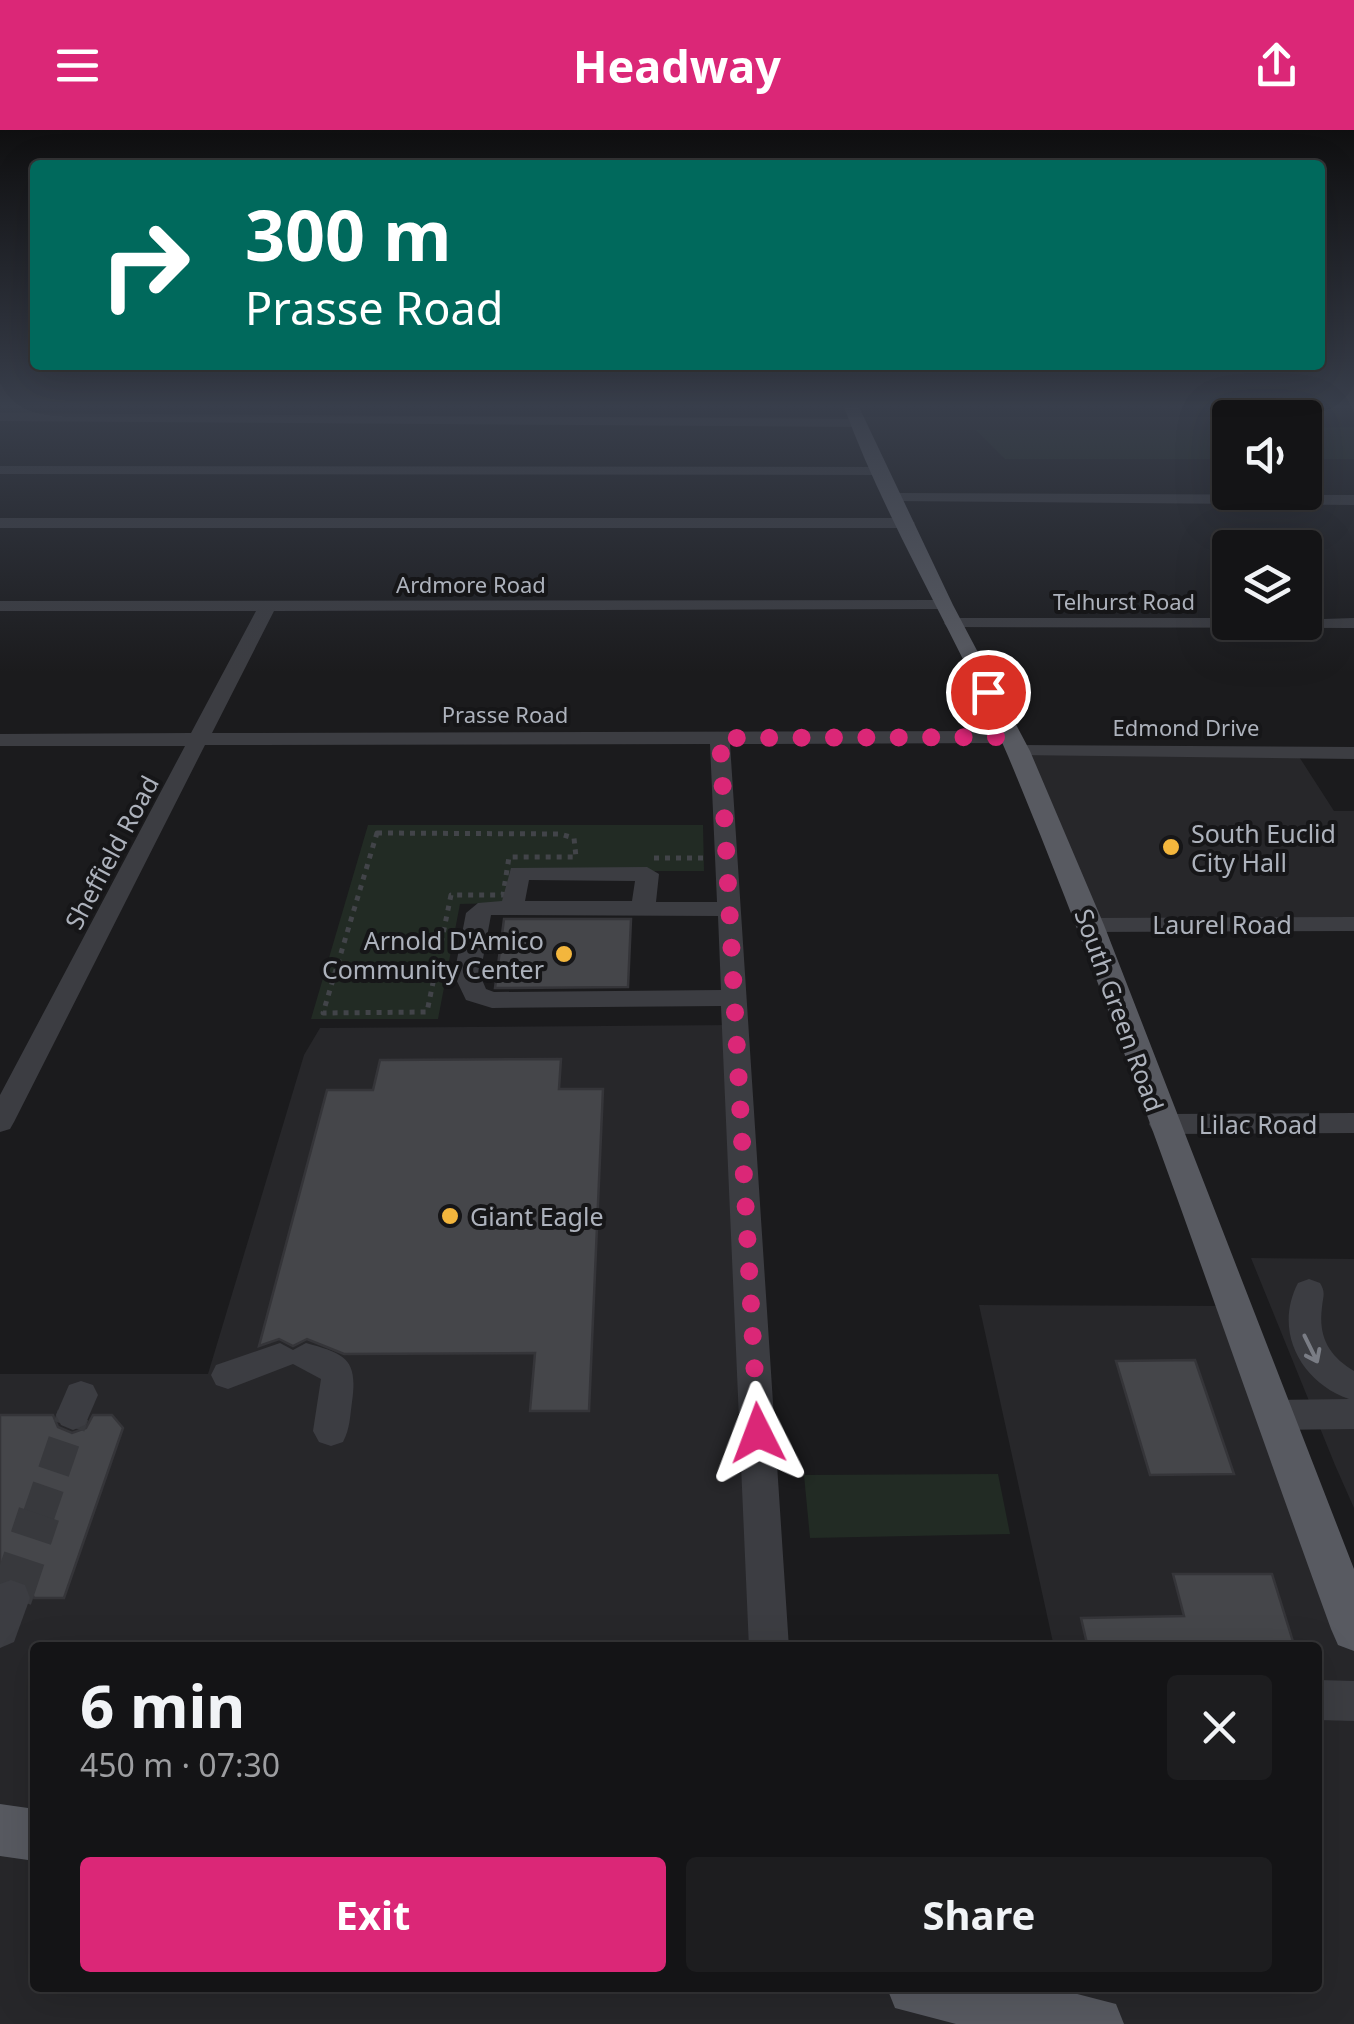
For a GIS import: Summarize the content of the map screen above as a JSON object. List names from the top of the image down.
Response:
{
  "streets": {
    "main road": ["South Green Road"],
    "street": [
      "Ardmore Road",
      "Telhurst Road",
      "Prasse Road",
      "Edmond Drive",
      "Sheffield Road",
      "Laurel Road",
      "Lilac Road"
    ]
  },
  "crossings": [
    ["Ardmore Road", "Telhurst Road"],
    ["Ardmore Road", "Sheffield Road"],
    ["Ardmore Road", "South Green Road"],
    ["Telhurst Road", "South Green Road"],
    ["Prasse Road", "Edmond Drive"],
    ["Prasse Road", "Sheffield Road"],
    ["Prasse Road", "South Green Road"],
    ["Edmond Drive", "South Green Road"],
    ["Laurel Road", "South Green Road"],
    ["South Green Road", "Lilac Road"]
  ],
  "places": ["South Euclid City Hall", "Arnold D'Amico Community Center", "Giant Eagle"],
  "page": {
    "header": "Headway",
    "turn": ["300 m", "Prasse Road"],
    "heading": ["6 min", "450 m · 07:30"],
    "buttons": ["Exit", "Share"]
  }
}
